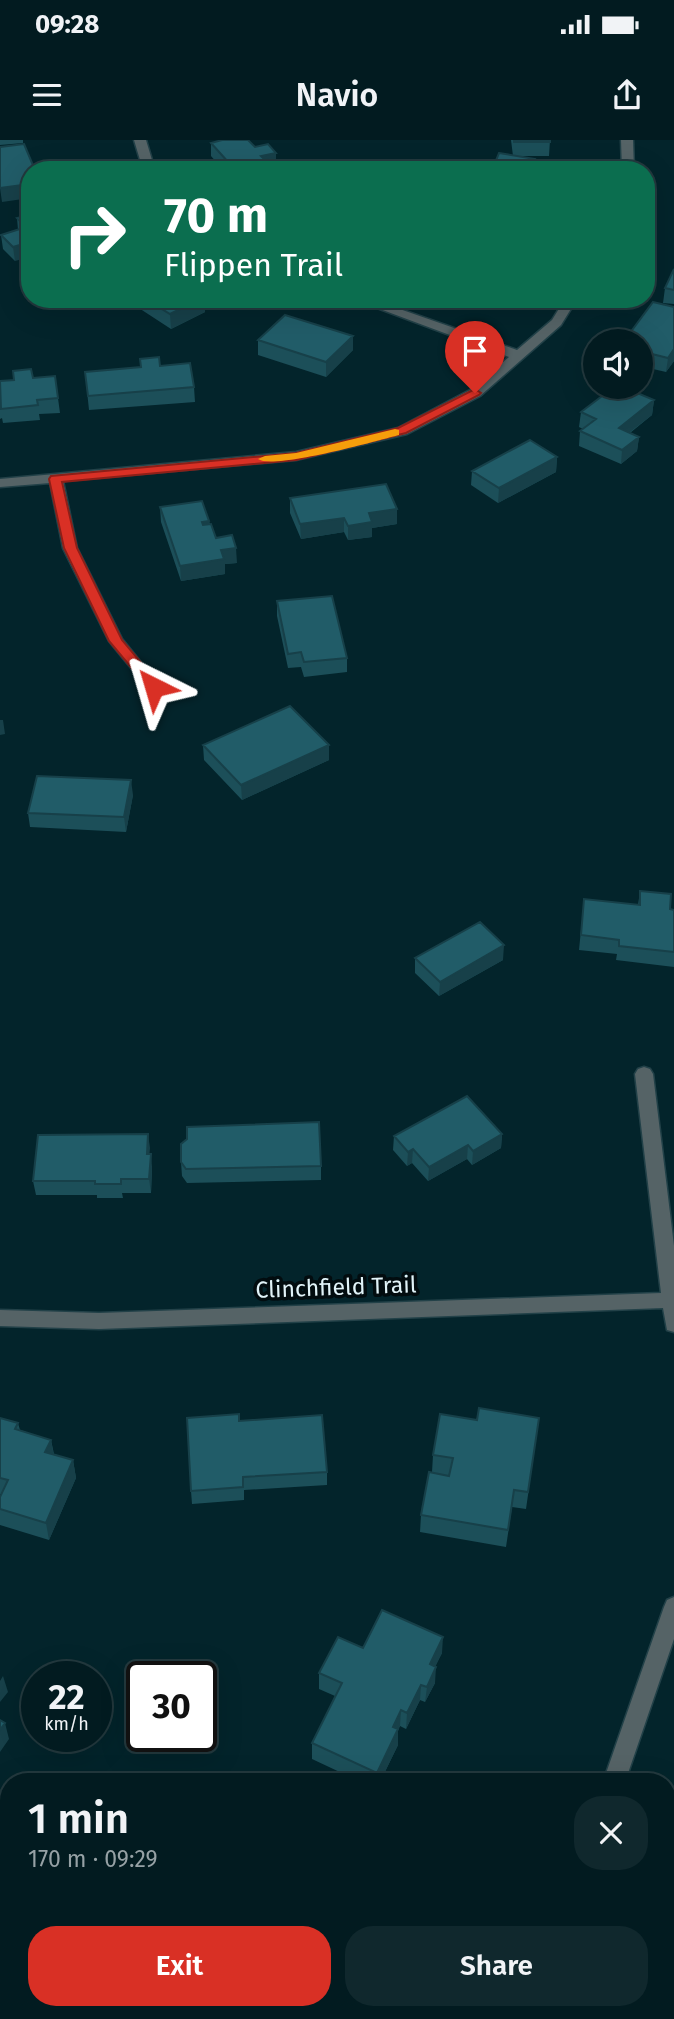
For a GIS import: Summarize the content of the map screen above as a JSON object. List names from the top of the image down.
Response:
{
  "streets": {
    "street": ["Clinchfield Trail"]
  },
  "page": {
    "status": "09:28",
    "header": "Navio",
    "turn": ["70 m", "Flippen Trail"],
    "speed": "22 km/h",
    "limit": "30",
    "heading": ["1 min", "170 m · 09:29"],
    "buttons": ["Exit", "Share"]
  }
}
